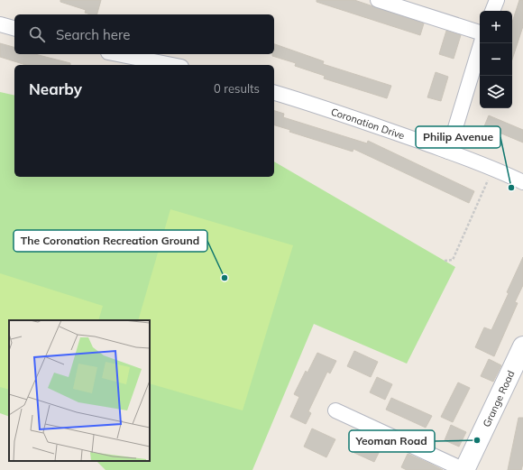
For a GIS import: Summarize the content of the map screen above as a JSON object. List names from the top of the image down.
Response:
{
  "streets": {
    "street": ["Coronation Drive", "Grange Road"]
  },
  "places": ["Philip Avenue", "The Coronation Recreation Ground", "Yeoman Road"],
  "page": {
    "map_buttons": ["+", "−"],
    "search": "Search here",
    "heading": ["Nearby", "0 results"]
  }
}
